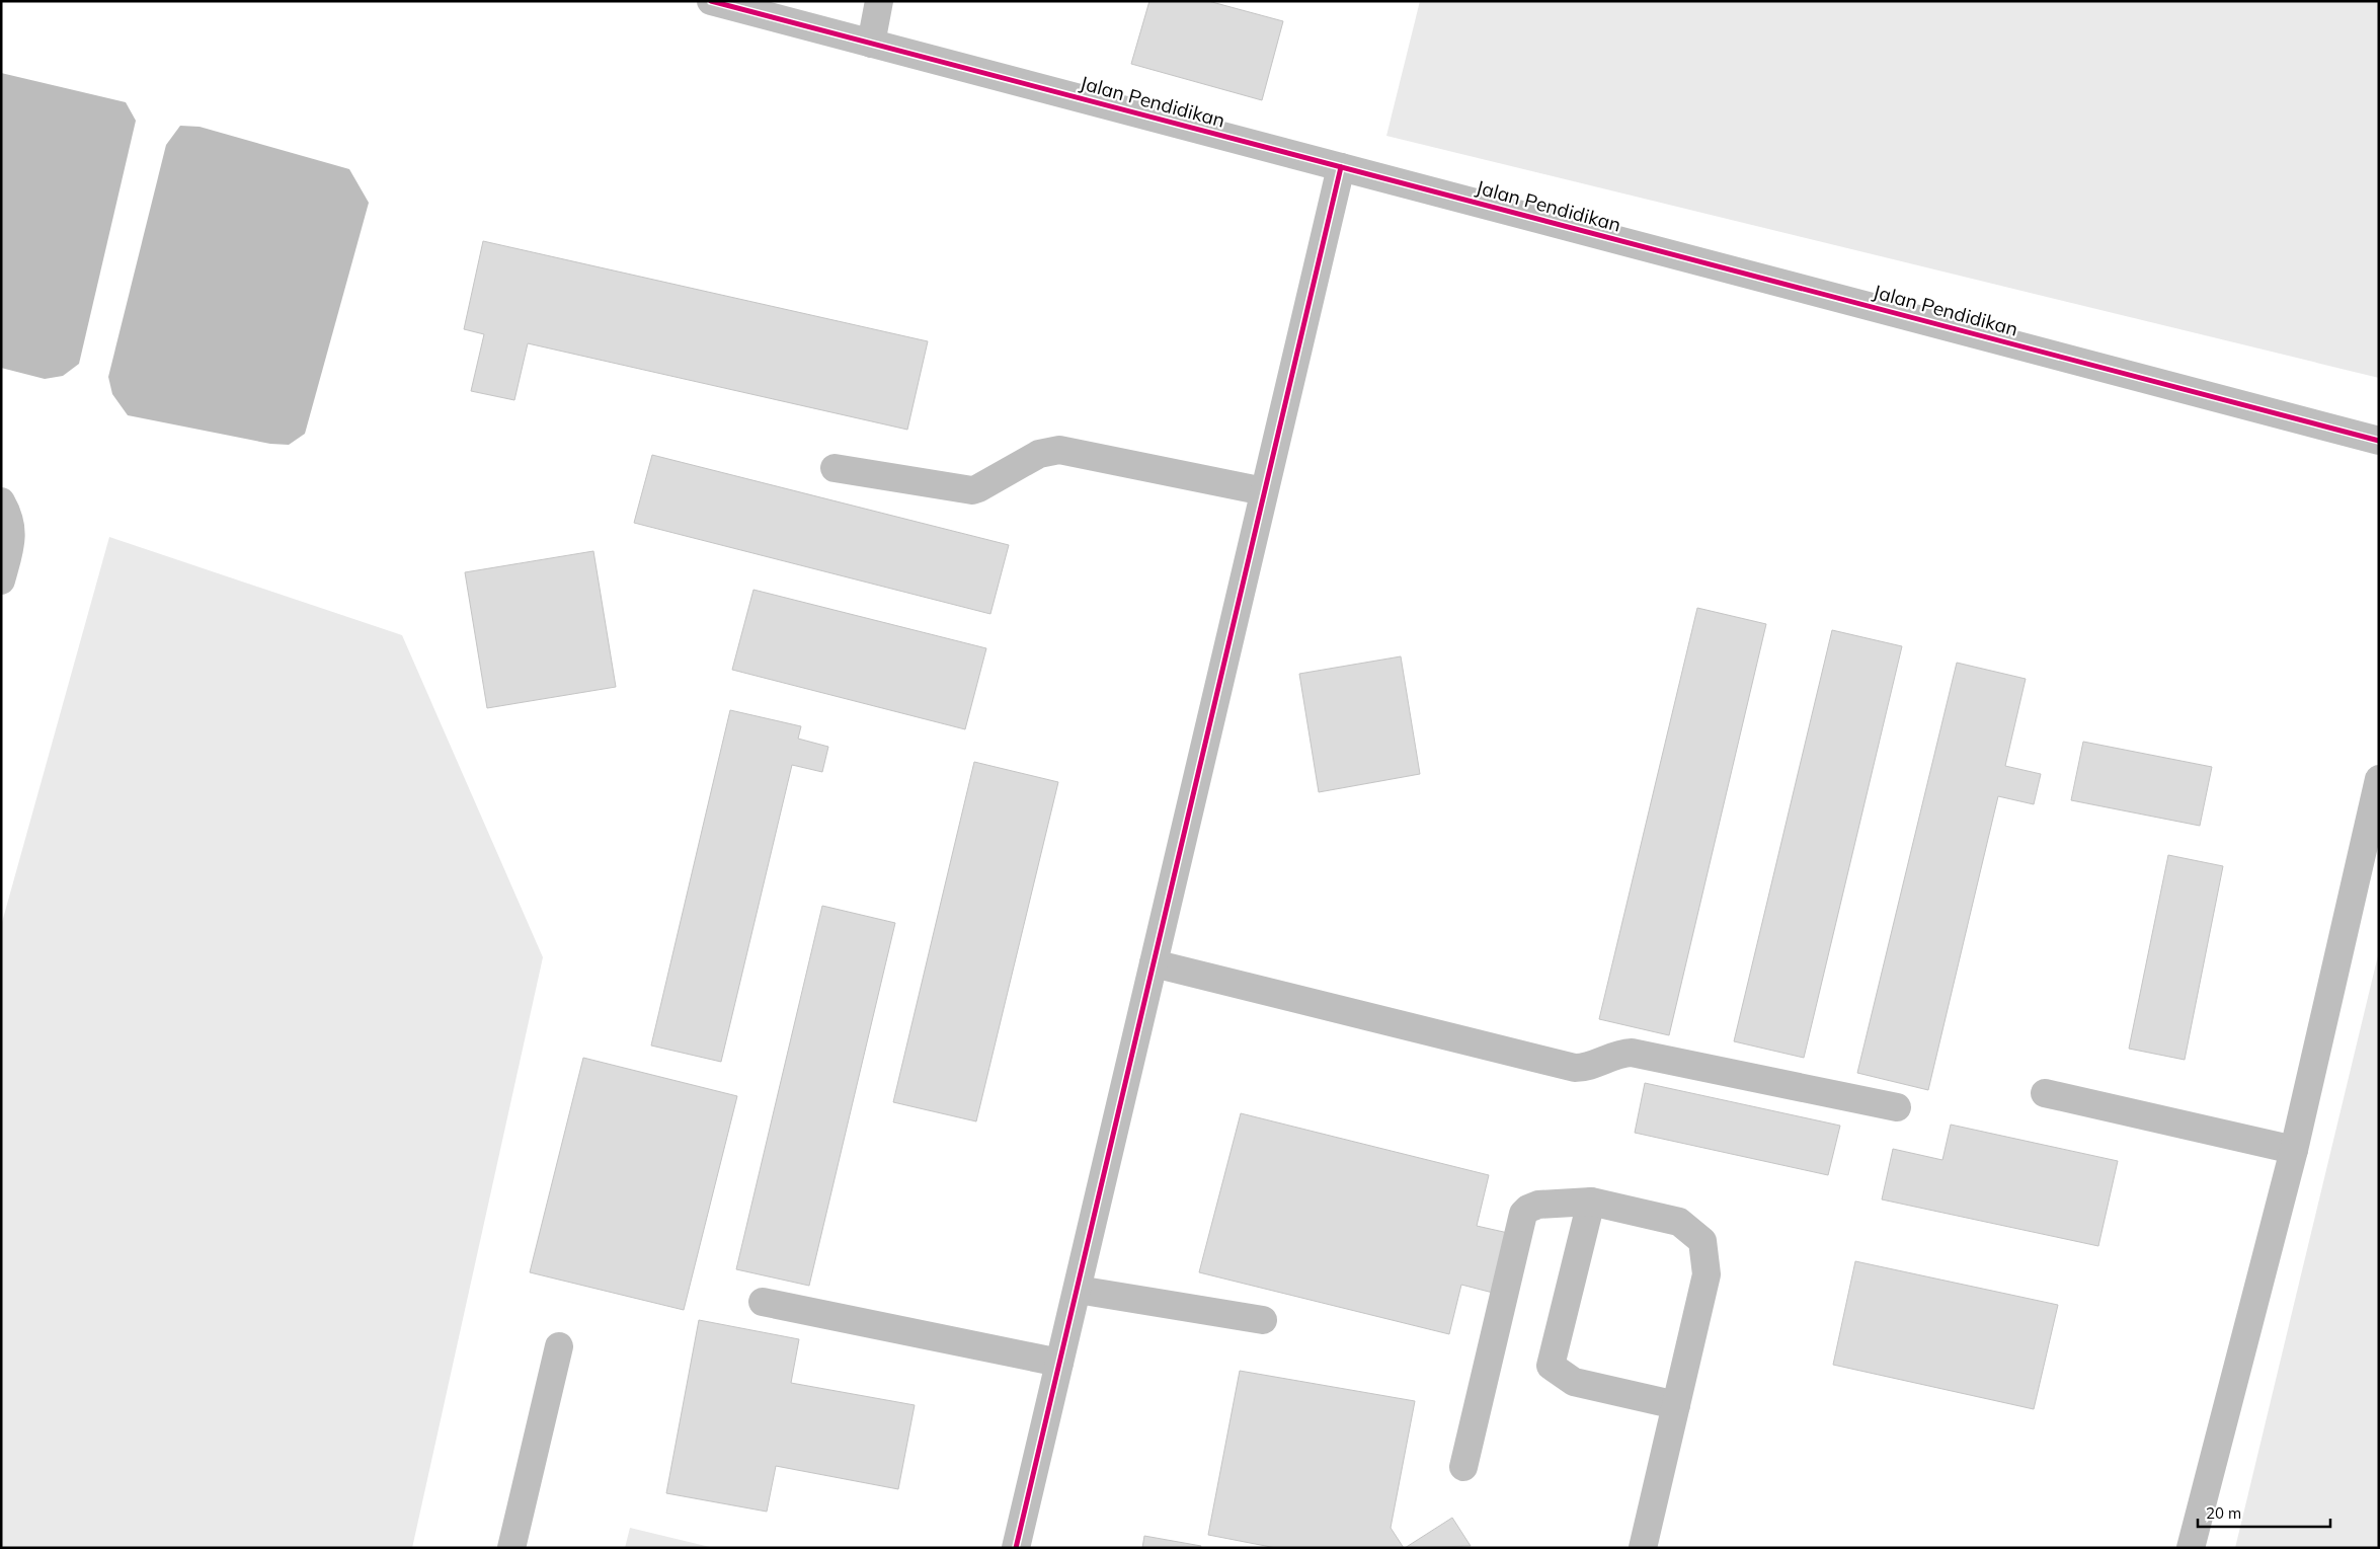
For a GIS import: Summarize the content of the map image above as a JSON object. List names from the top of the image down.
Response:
{
  "streets": {
    "street": ["Jalan Pendidikan"]
  },
  "scale_bar": "20 m"
}
